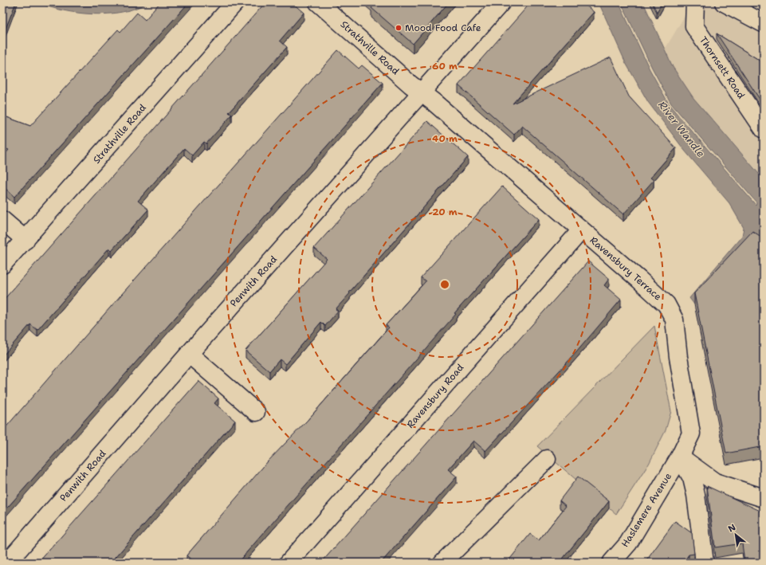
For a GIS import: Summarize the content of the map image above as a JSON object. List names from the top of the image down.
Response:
{
  "streets": {
    "street": [
      "Strathville Road",
      "Thornsett Road",
      "Ravensbury Terrace",
      "Penwith Road",
      "Ravensbury Road",
      "Haslemere Avenue"
    ]
  },
  "crossings": [
    ["Strathville Road", "Ravensbury Terrace"],
    ["Strathville Road", "Penwith Road"],
    ["Ravensbury Terrace", "Penwith Road"],
    ["Ravensbury Terrace", "Ravensbury Road"],
    ["Ravensbury Terrace", "Haslemere Avenue"]
  ],
  "water": ["River Wandle"],
  "places": ["Mood Food Cafe"],
  "north": "top left",
  "rings": ["60 m", "40 m", "20 m"]
}
